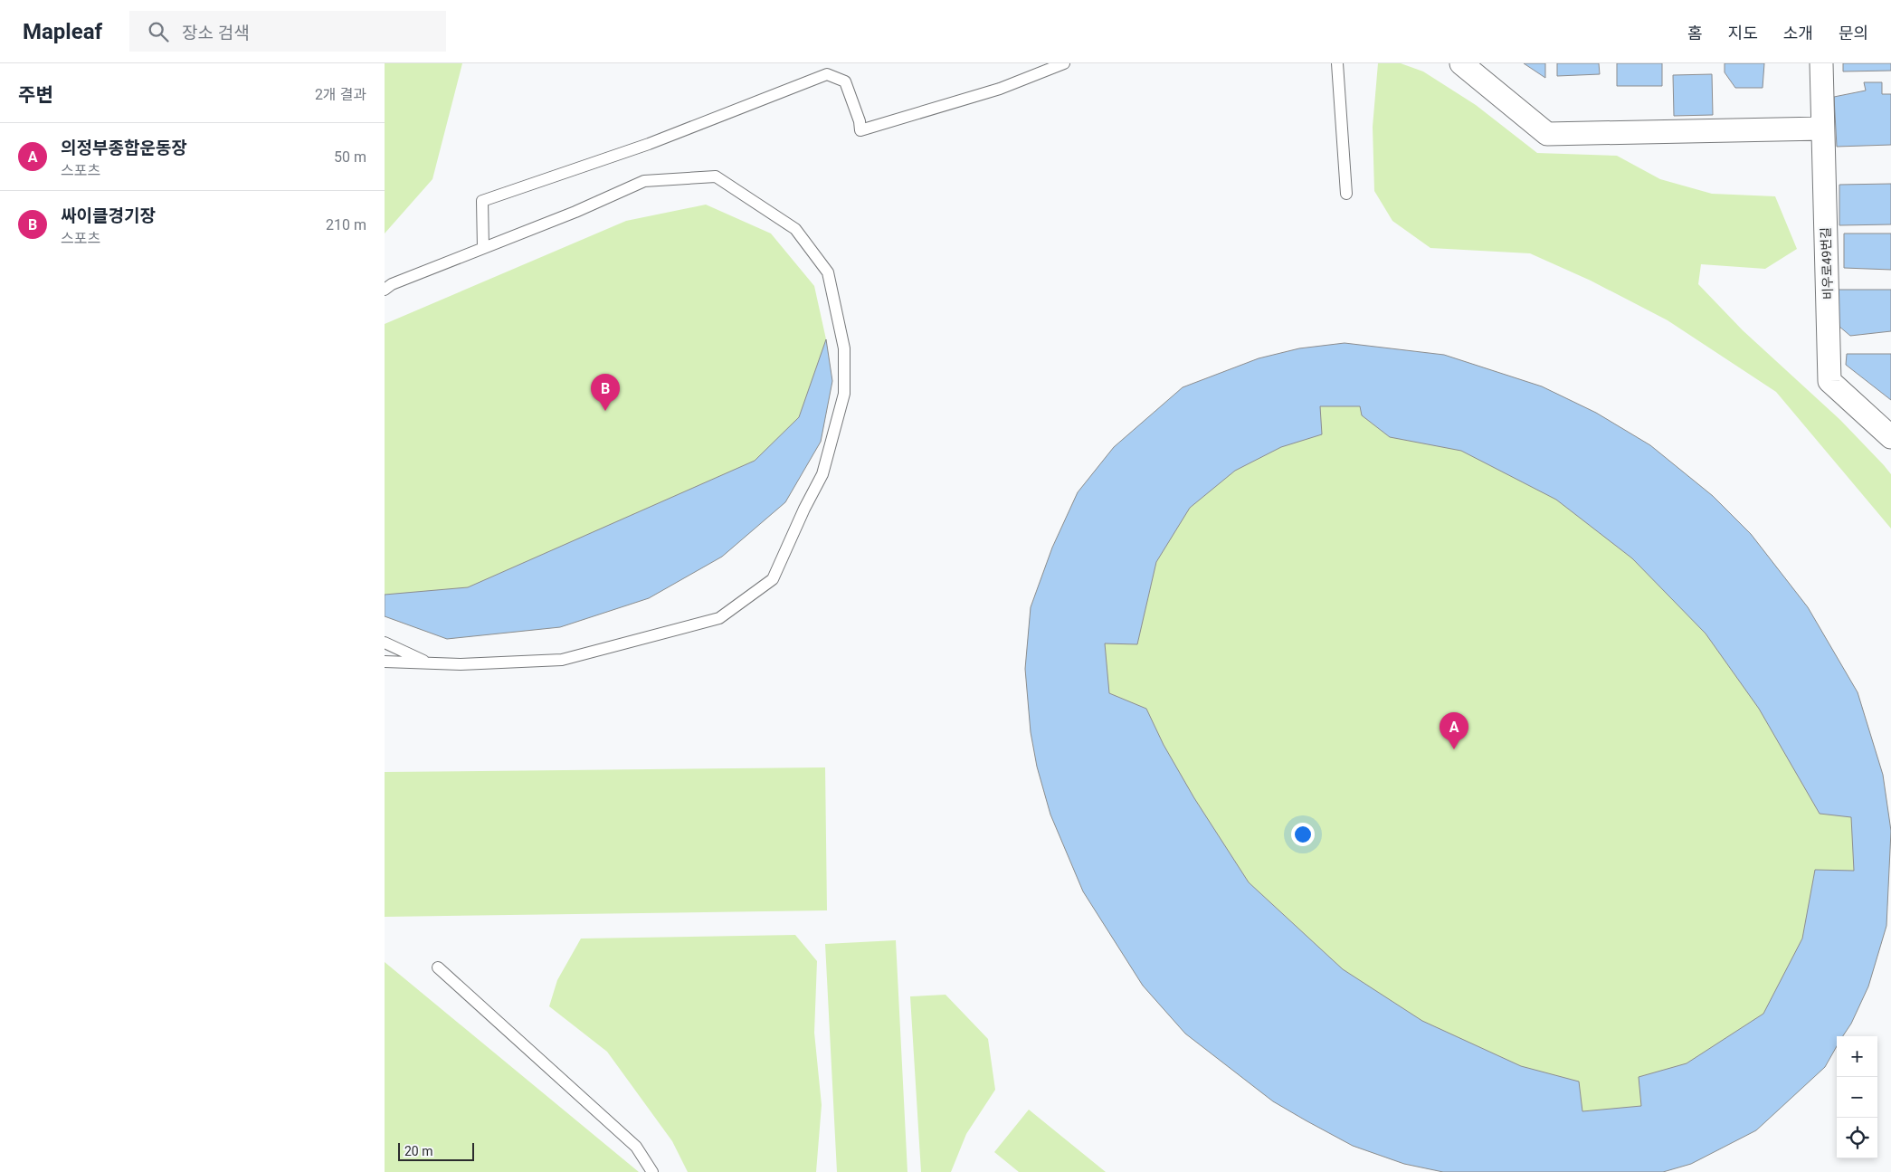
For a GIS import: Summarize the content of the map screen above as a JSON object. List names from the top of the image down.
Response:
{
  "streets": {
    "street": ["비우로49번길"]
  },
  "scale_bar": "20 m",
  "page": {
    "header": "Mapleaf",
    "search": "장소 검색",
    "nav": [
      "홈",
      "지도",
      "소개",
      "문의"
    ],
    "heading": ["주변", "2개 결과"],
    "list": [
      {
        "mark": "A",
        "name": "의정부종합운동장",
        "note": "스포츠",
        "value": "50 m"
      },
      {
        "mark": "B",
        "name": "싸이클경기장",
        "note": "스포츠",
        "value": "210 m"
      }
    ],
    "pins": ["B", "A"],
    "map_buttons": ["+", "−"],
    "scale": "20 m"
  }
}
